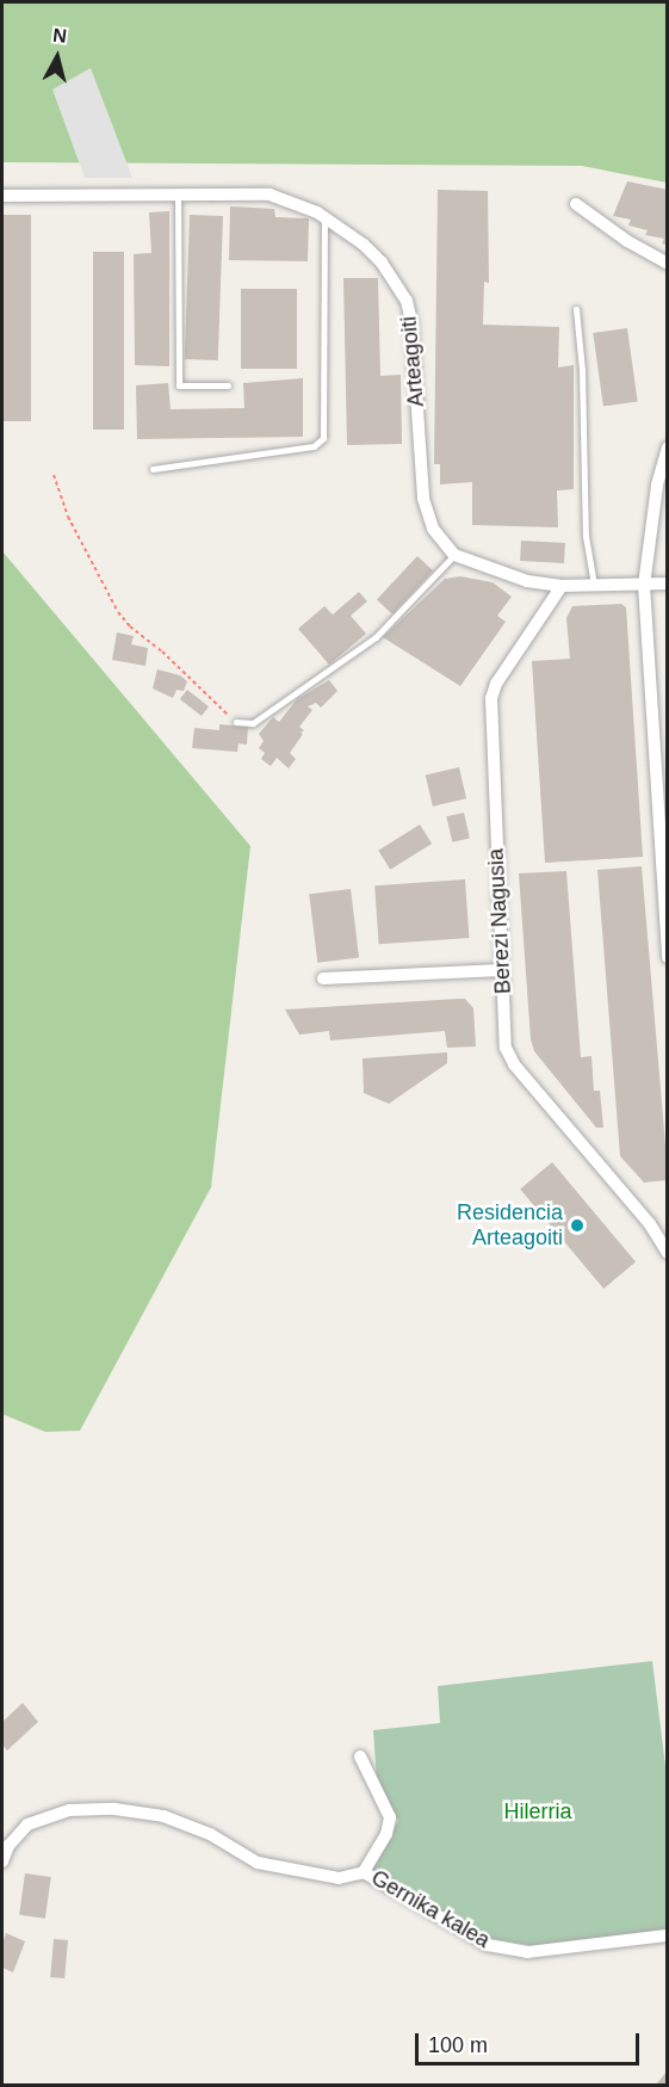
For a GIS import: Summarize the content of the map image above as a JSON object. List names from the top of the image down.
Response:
{
  "streets": {
    "street": ["Arteagoiti", "Berezi Nagusia", "Gernika kalea"]
  },
  "parks": ["Hilerria"],
  "places": ["Residencia Arteagoiti"],
  "scale_bar": "100 m",
  "north": "top"
}
